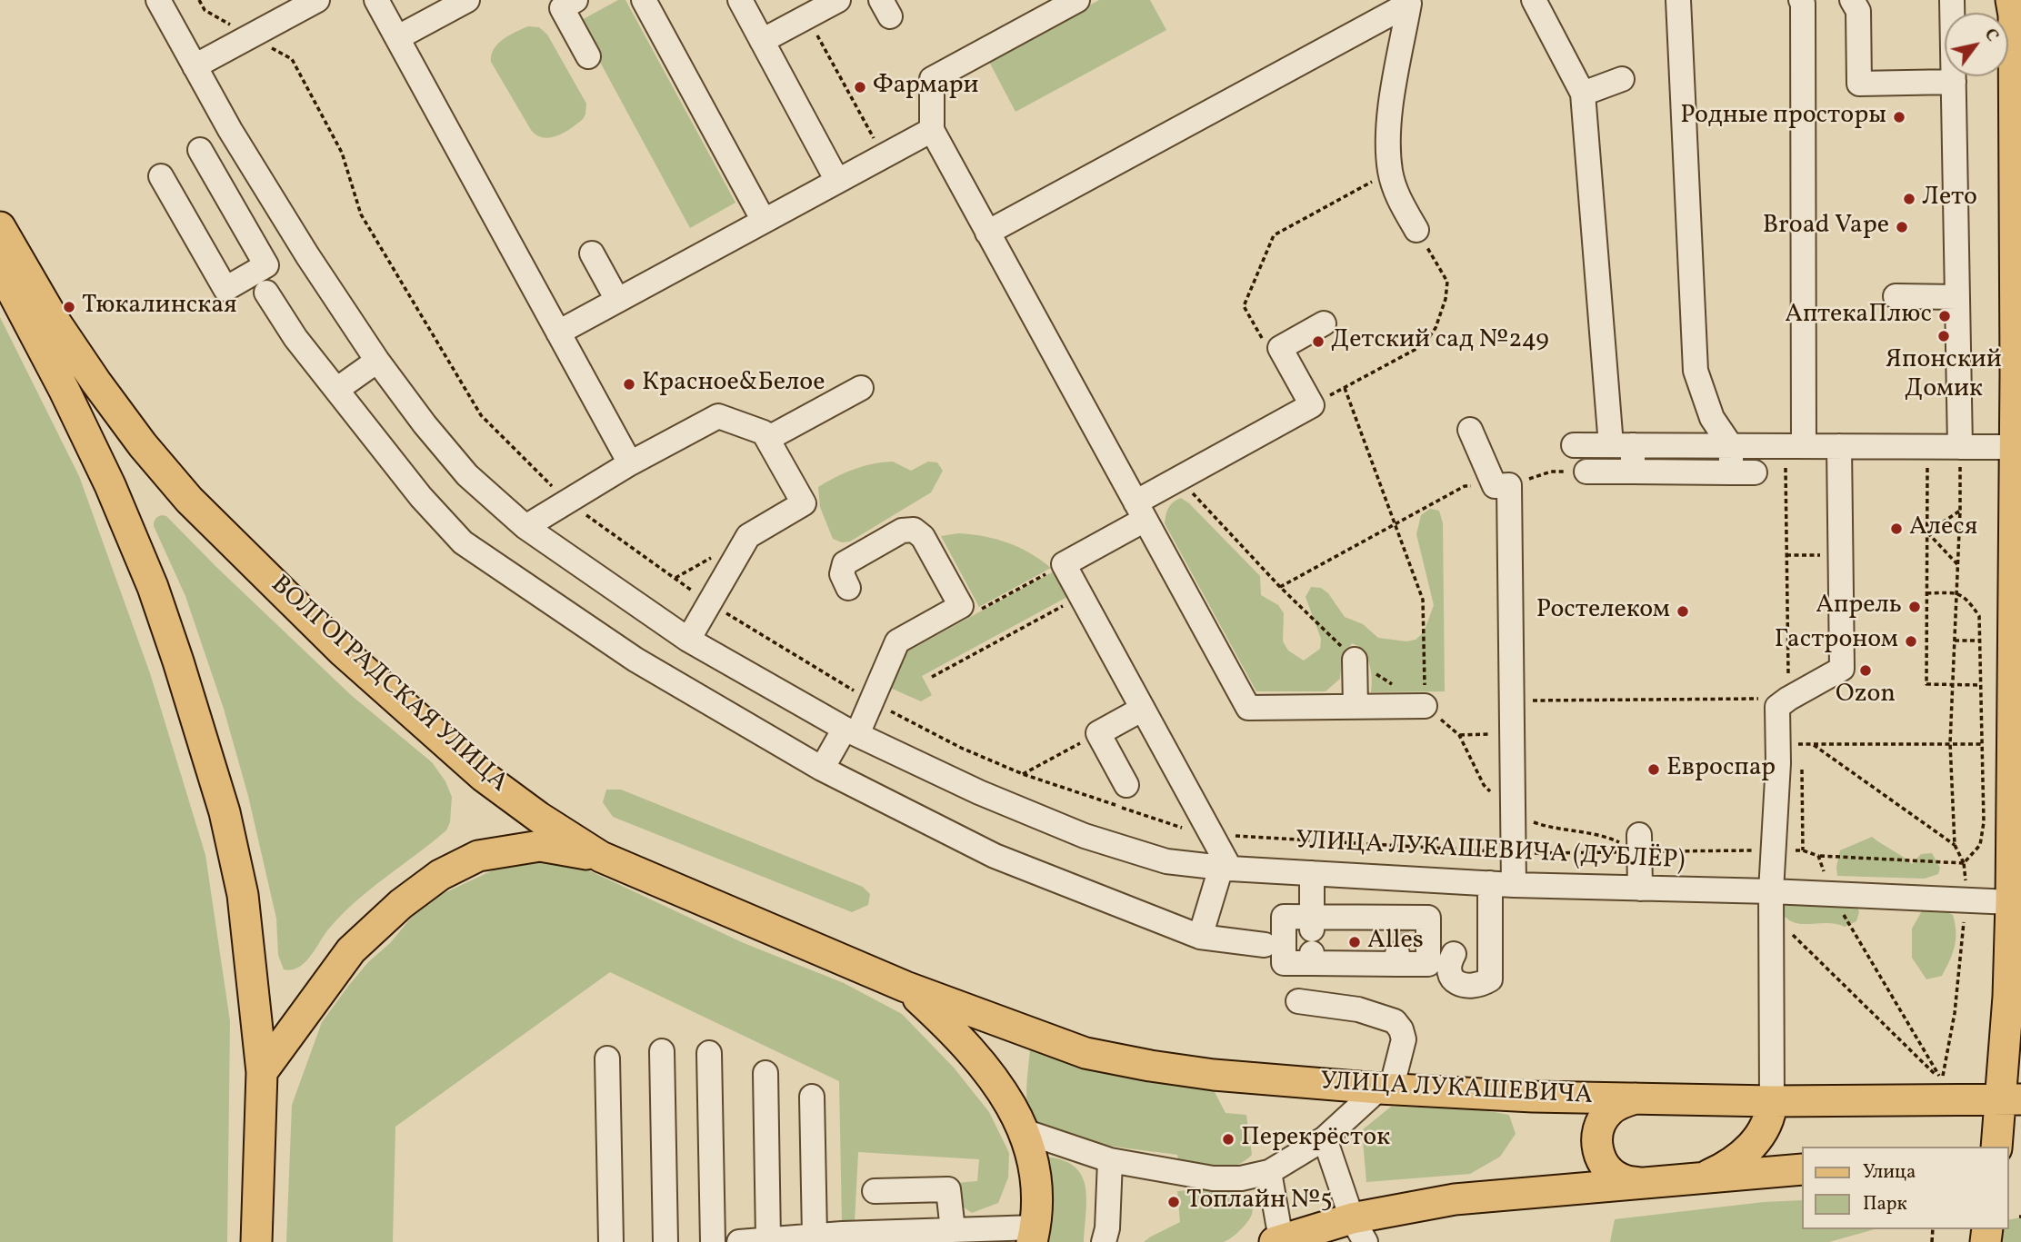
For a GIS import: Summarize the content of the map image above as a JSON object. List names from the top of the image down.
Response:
{
  "streets": {
    "main road": ["ВОЛГОГРАДСКАЯ УЛИЦА", "УЛИЦА ЛУКАШЕВИЧА"],
    "street": ["УЛИЦА ЛУКАШЕВИЧА (ДУБЛЁР)"]
  },
  "crossings": [
    ["ВОЛГОГРАДСКАЯ УЛИЦА", "УЛИЦА ЛУКАШЕВИЧА"]
  ],
  "places": [
    "Фармари",
    "Родные просторы",
    "Лето",
    "Broad Vape",
    "Тюкалинская",
    "АптекаПлюс",
    "Японский Домик",
    "Детский сад №249",
    "Красное&Белое",
    "Алеся",
    "Апрель",
    "Ростелеком",
    "Гастроном",
    "Ozon",
    "Евроспар",
    "Alles",
    "Перекрёсток",
    "Топлайн №5"
  ],
  "legend": ["Улица", "Парк"],
  "north": "top right"
}
